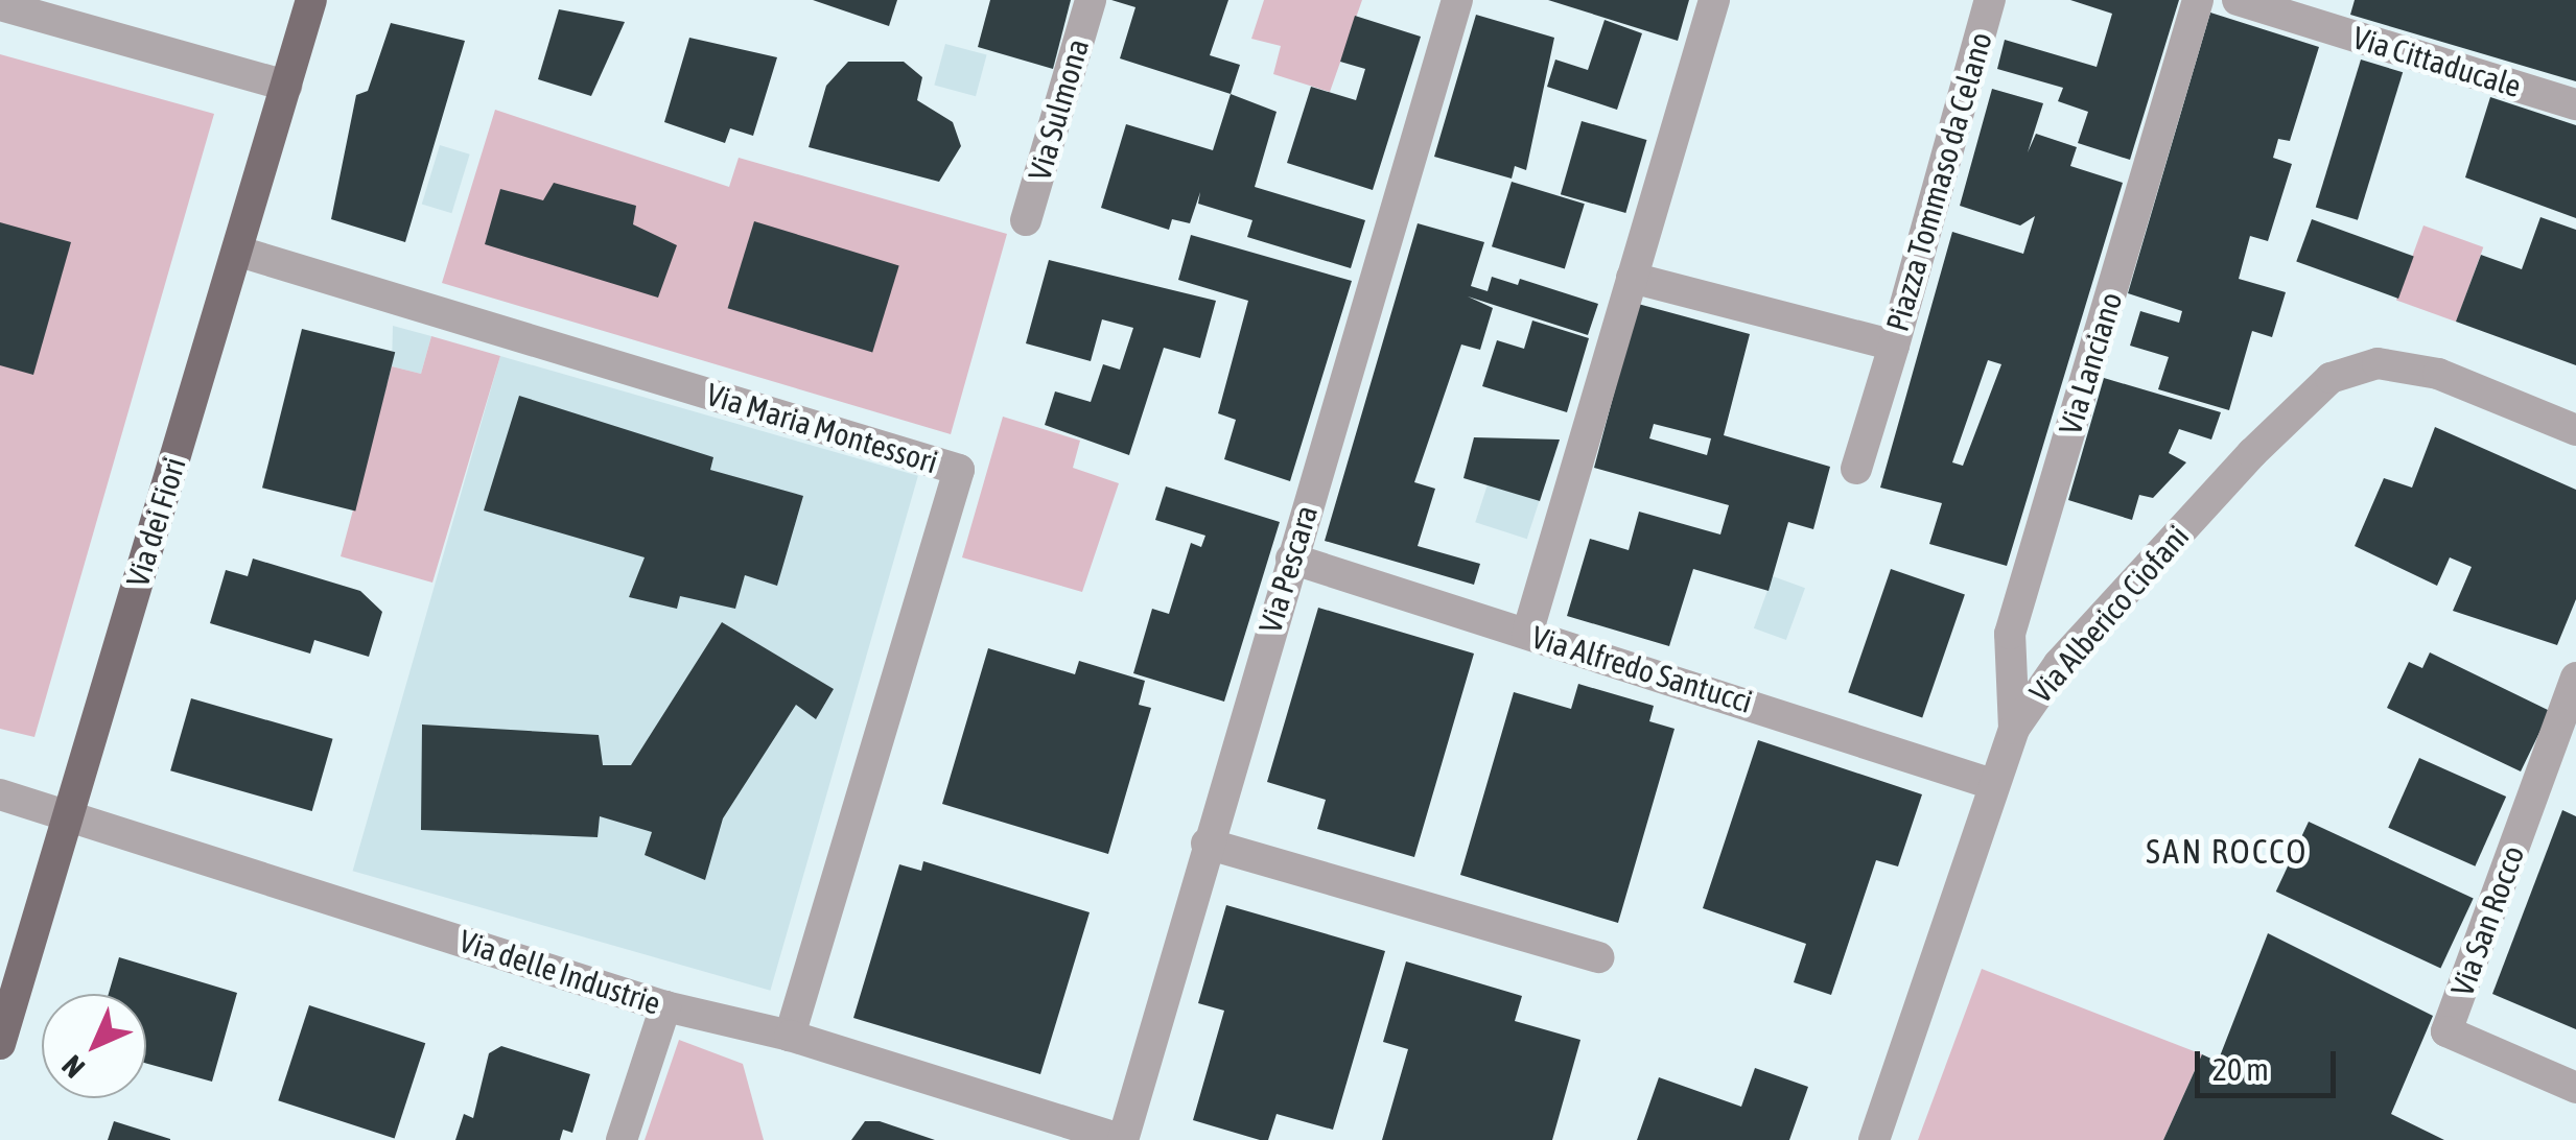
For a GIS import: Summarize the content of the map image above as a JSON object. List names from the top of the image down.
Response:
{
  "streets": {
    "main road": ["Via dei Fiori"],
    "street": [
      "Via Cittaducale",
      "Via Sulmona",
      "Piazza Tommaso da Celano",
      "Via Lanciano",
      "Via Maria Montessori",
      "Via Pescara",
      "Via Alberico Ciofani",
      "Via Alfredo Santucci",
      "Via San Rocco",
      "Via delle Industrie"
    ]
  },
  "crossings": [
    ["Via Lanciano", "Via Alberico Ciofani"],
    ["Via Maria Montessori", "Via dei Fiori"],
    ["Via Maria Montessori", "Via delle Industrie"],
    ["Via dei Fiori", "Via delle Industrie"],
    ["Via Pescara", "Via Alfredo Santucci"],
    ["Via Pescara", "Via delle Industrie"],
    ["Via Alberico Ciofani", "Via Alfredo Santucci"]
  ],
  "districts": ["SAN ROCCO"],
  "scale_bar": "20 m",
  "north": "bottom left"
}
